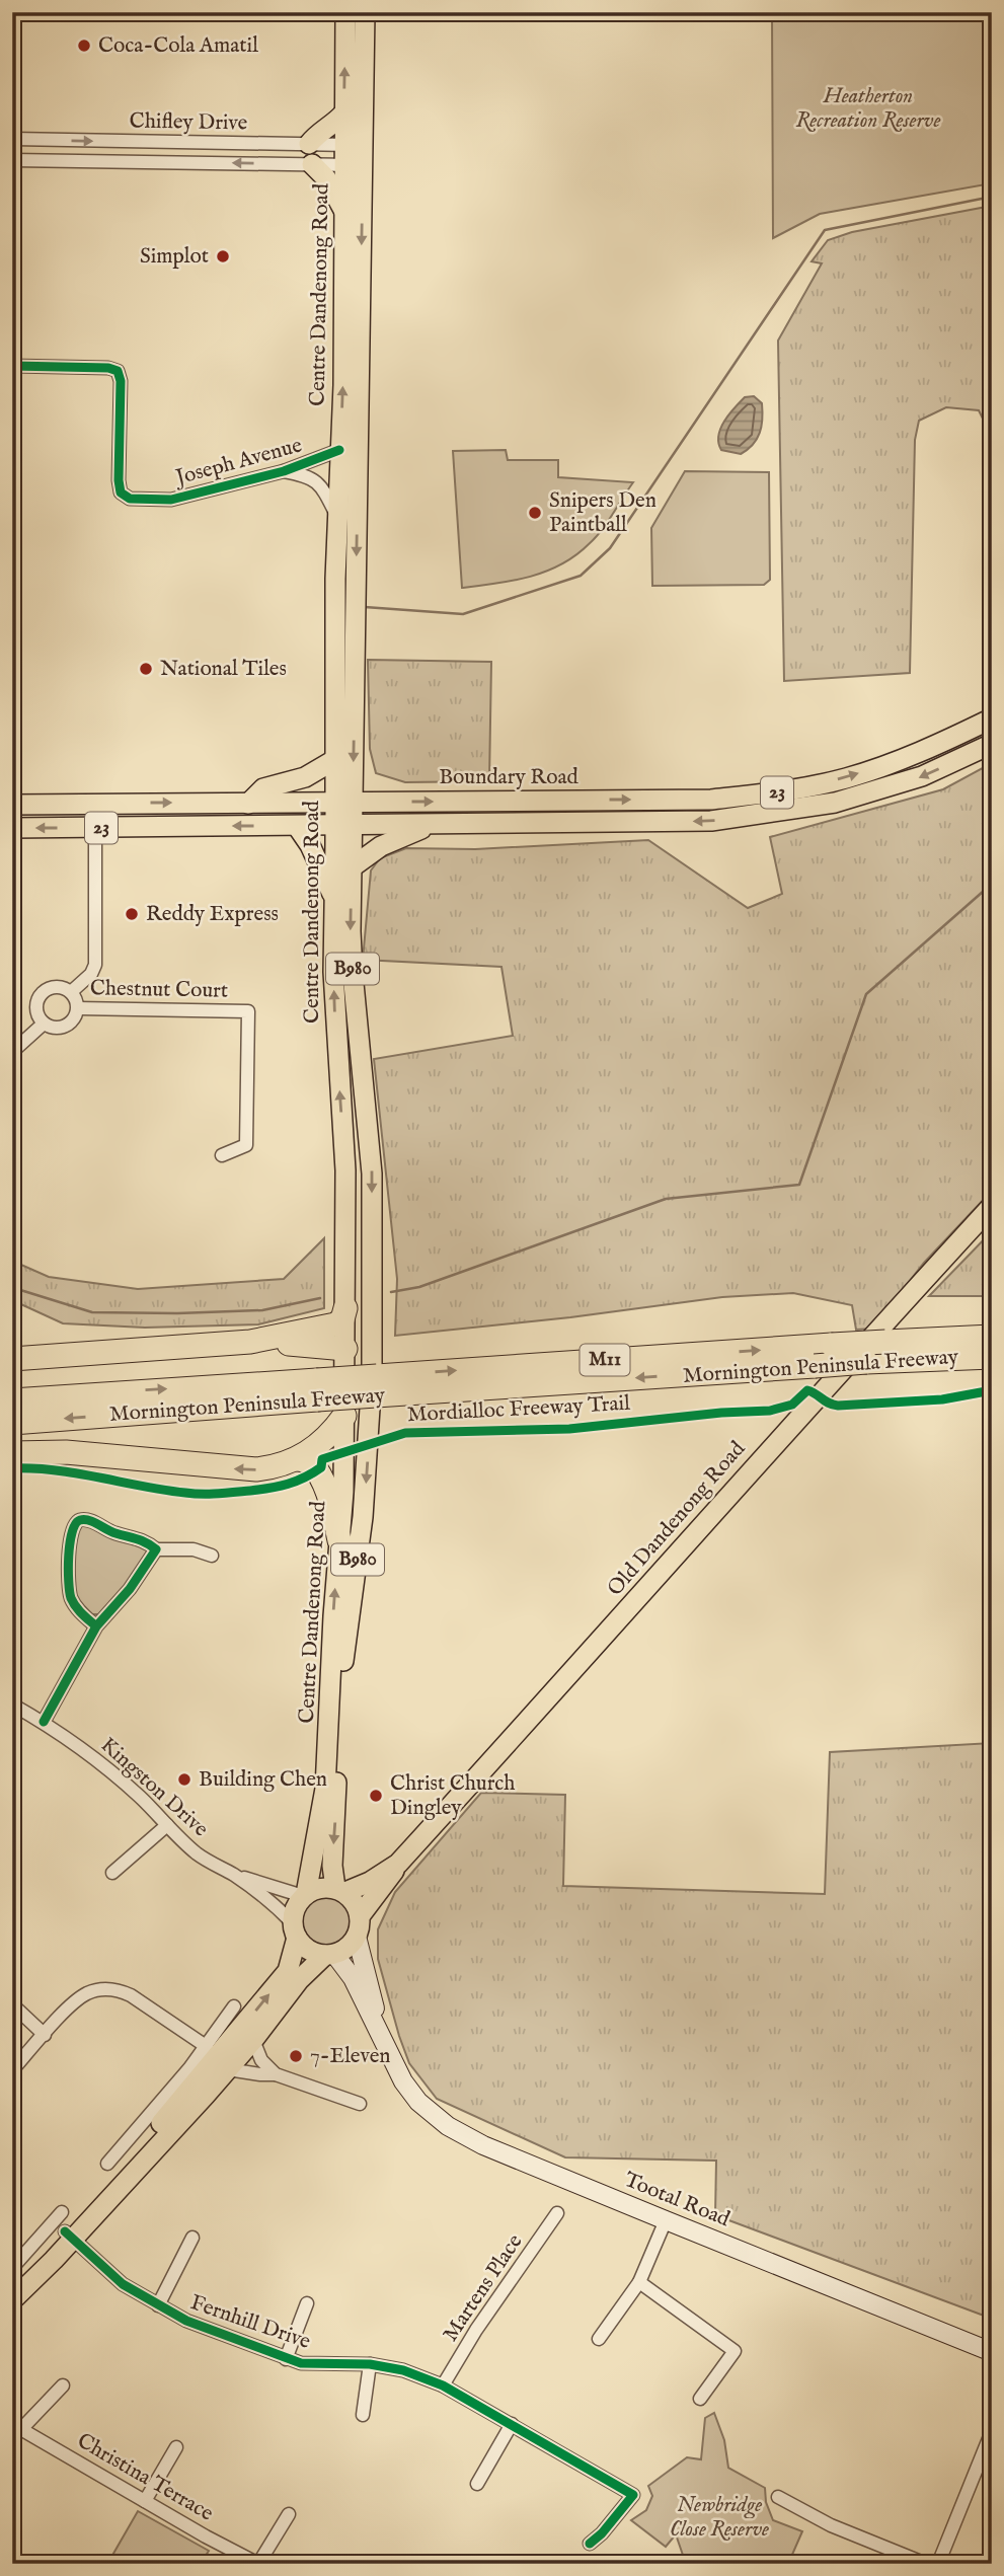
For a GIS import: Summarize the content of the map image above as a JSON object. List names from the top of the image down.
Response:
{
  "streets": {
    "highway": ["M11", "Mornington Peninsula Freeway"],
    "main road": [
      "Centre Dandenong Road",
      "Boundary Road",
      "23",
      "B980",
      "Old Dandenong Road",
      "Tootal Road"
    ],
    "street": [
      "Chifley Drive",
      "Joseph Avenue",
      "Chestnut Court",
      "Kingston Drive",
      "Martens Place",
      "Fernhill Drive",
      "Christina Terrace"
    ],
    "cycle path": ["Mordialloc Freeway Trail"]
  },
  "crossings": [
    ["Chifley Drive", "Centre Dandenong Road"],
    ["Centre Dandenong Road", "Joseph Avenue"],
    ["Centre Dandenong Road", "Boundary Road"],
    ["Centre Dandenong Road", "23"],
    ["Centre Dandenong Road", "B980"],
    ["Centre Dandenong Road", "Mornington Peninsula Freeway"],
    ["Centre Dandenong Road", "Old Dandenong Road"],
    ["Centre Dandenong Road", "Kingston Drive"],
    ["Centre Dandenong Road", "Tootal Road"],
    ["B980", "Old Dandenong Road"],
    ["B980", "Kingston Drive"],
    ["B980", "Tootal Road"],
    ["Old Dandenong Road", "Kingston Drive"],
    ["Old Dandenong Road", "Tootal Road"],
    ["Kingston Drive", "Tootal Road"],
    ["Martens Place", "Fernhill Drive"]
  ],
  "parks": ["Heatherton Recreation Reserve", "Newbridge Close Reserve"],
  "places": [
    "Coca-Cola Amatil",
    "Simplot",
    "Snipers Den Paintball",
    "National Tiles",
    "Reddy Express",
    "Building Chen",
    "Christ Church Dingley",
    "7-Eleven"
  ]
}
